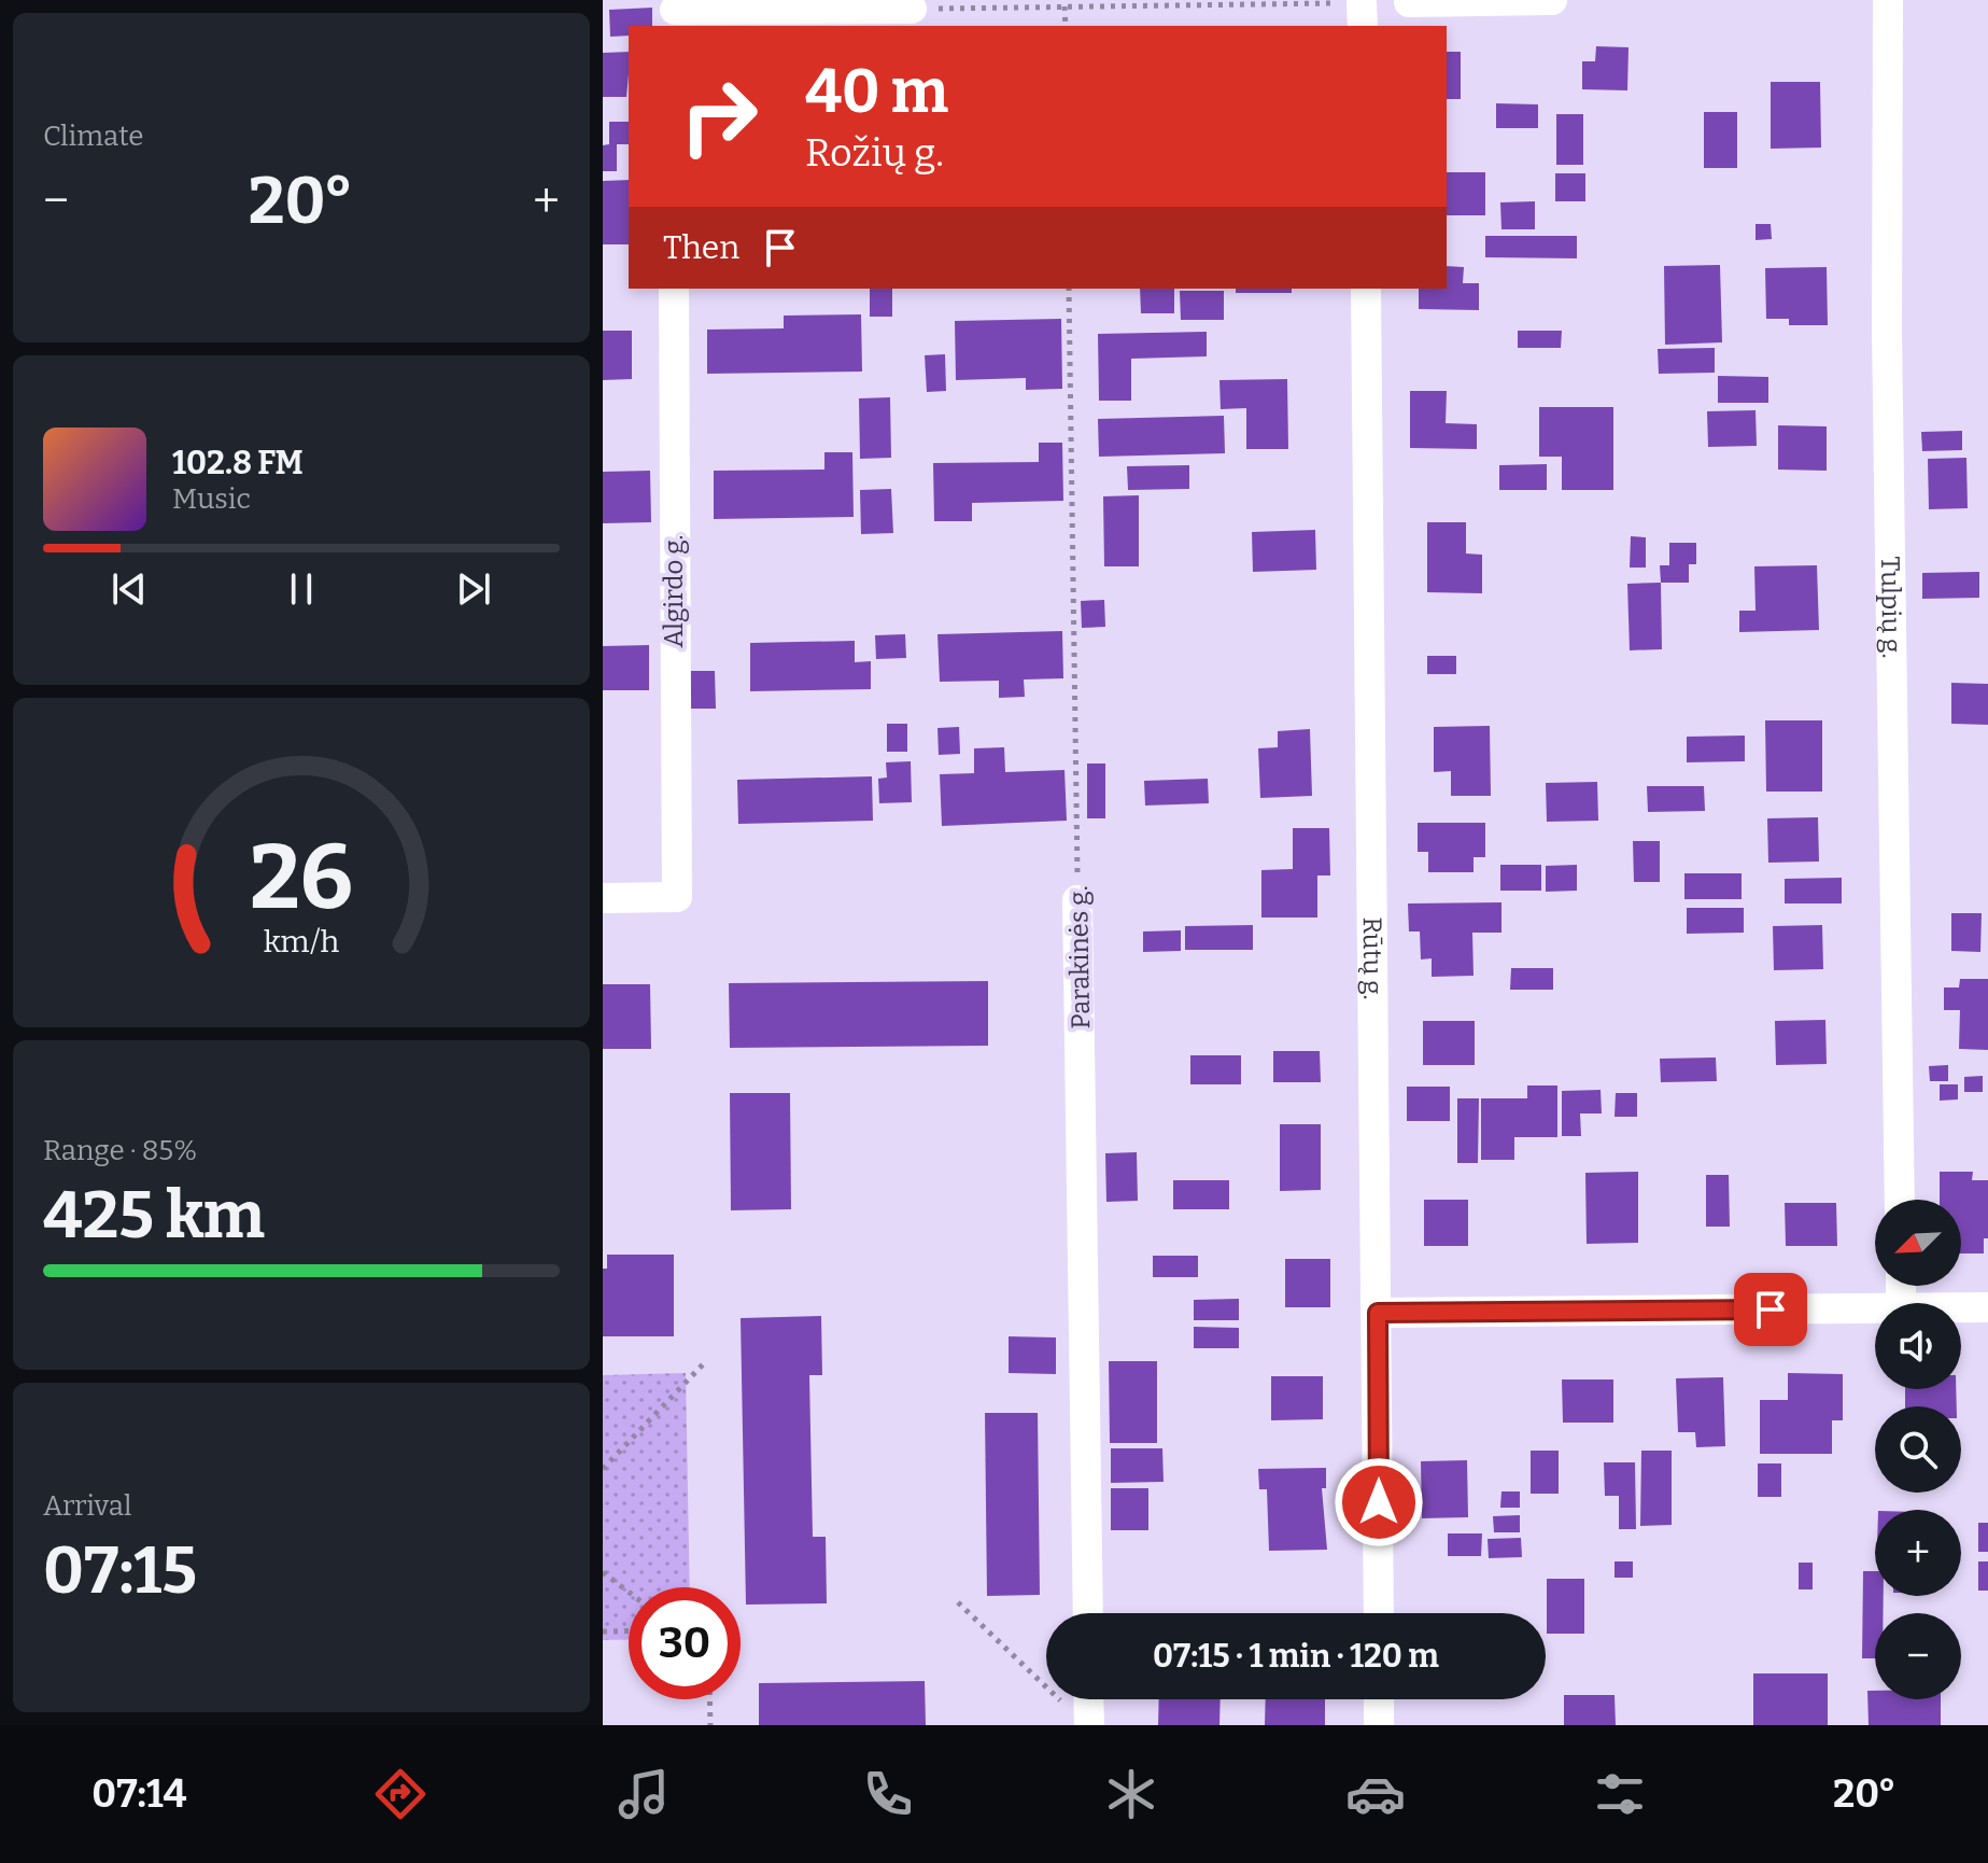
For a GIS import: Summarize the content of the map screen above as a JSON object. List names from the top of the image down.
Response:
{
  "streets": {
    "street": [
      "Algirdo g.",
      "Tulpių g.",
      "Parakinės g.",
      "Rūtų g."
    ]
  },
  "north": "bottom left",
  "page": {
    "tile": [
      "Climate",
      ["Range · 85%", "425 km"],
      ["Arrival", "07:15"]
    ],
    "turn": ["40 m", "Rožių g."],
    "heat": ["−", "20°", "+"],
    "then": "Then",
    "song": ["102.8 FM", "Music"],
    "map_buttons": ["+", "−"],
    "limit": "30",
    "trip": "07:15 · 1 min · 120 m",
    "tabs": ["07:14", "20°"],
    "gauge": ["26", "km/h"]
  }
}
